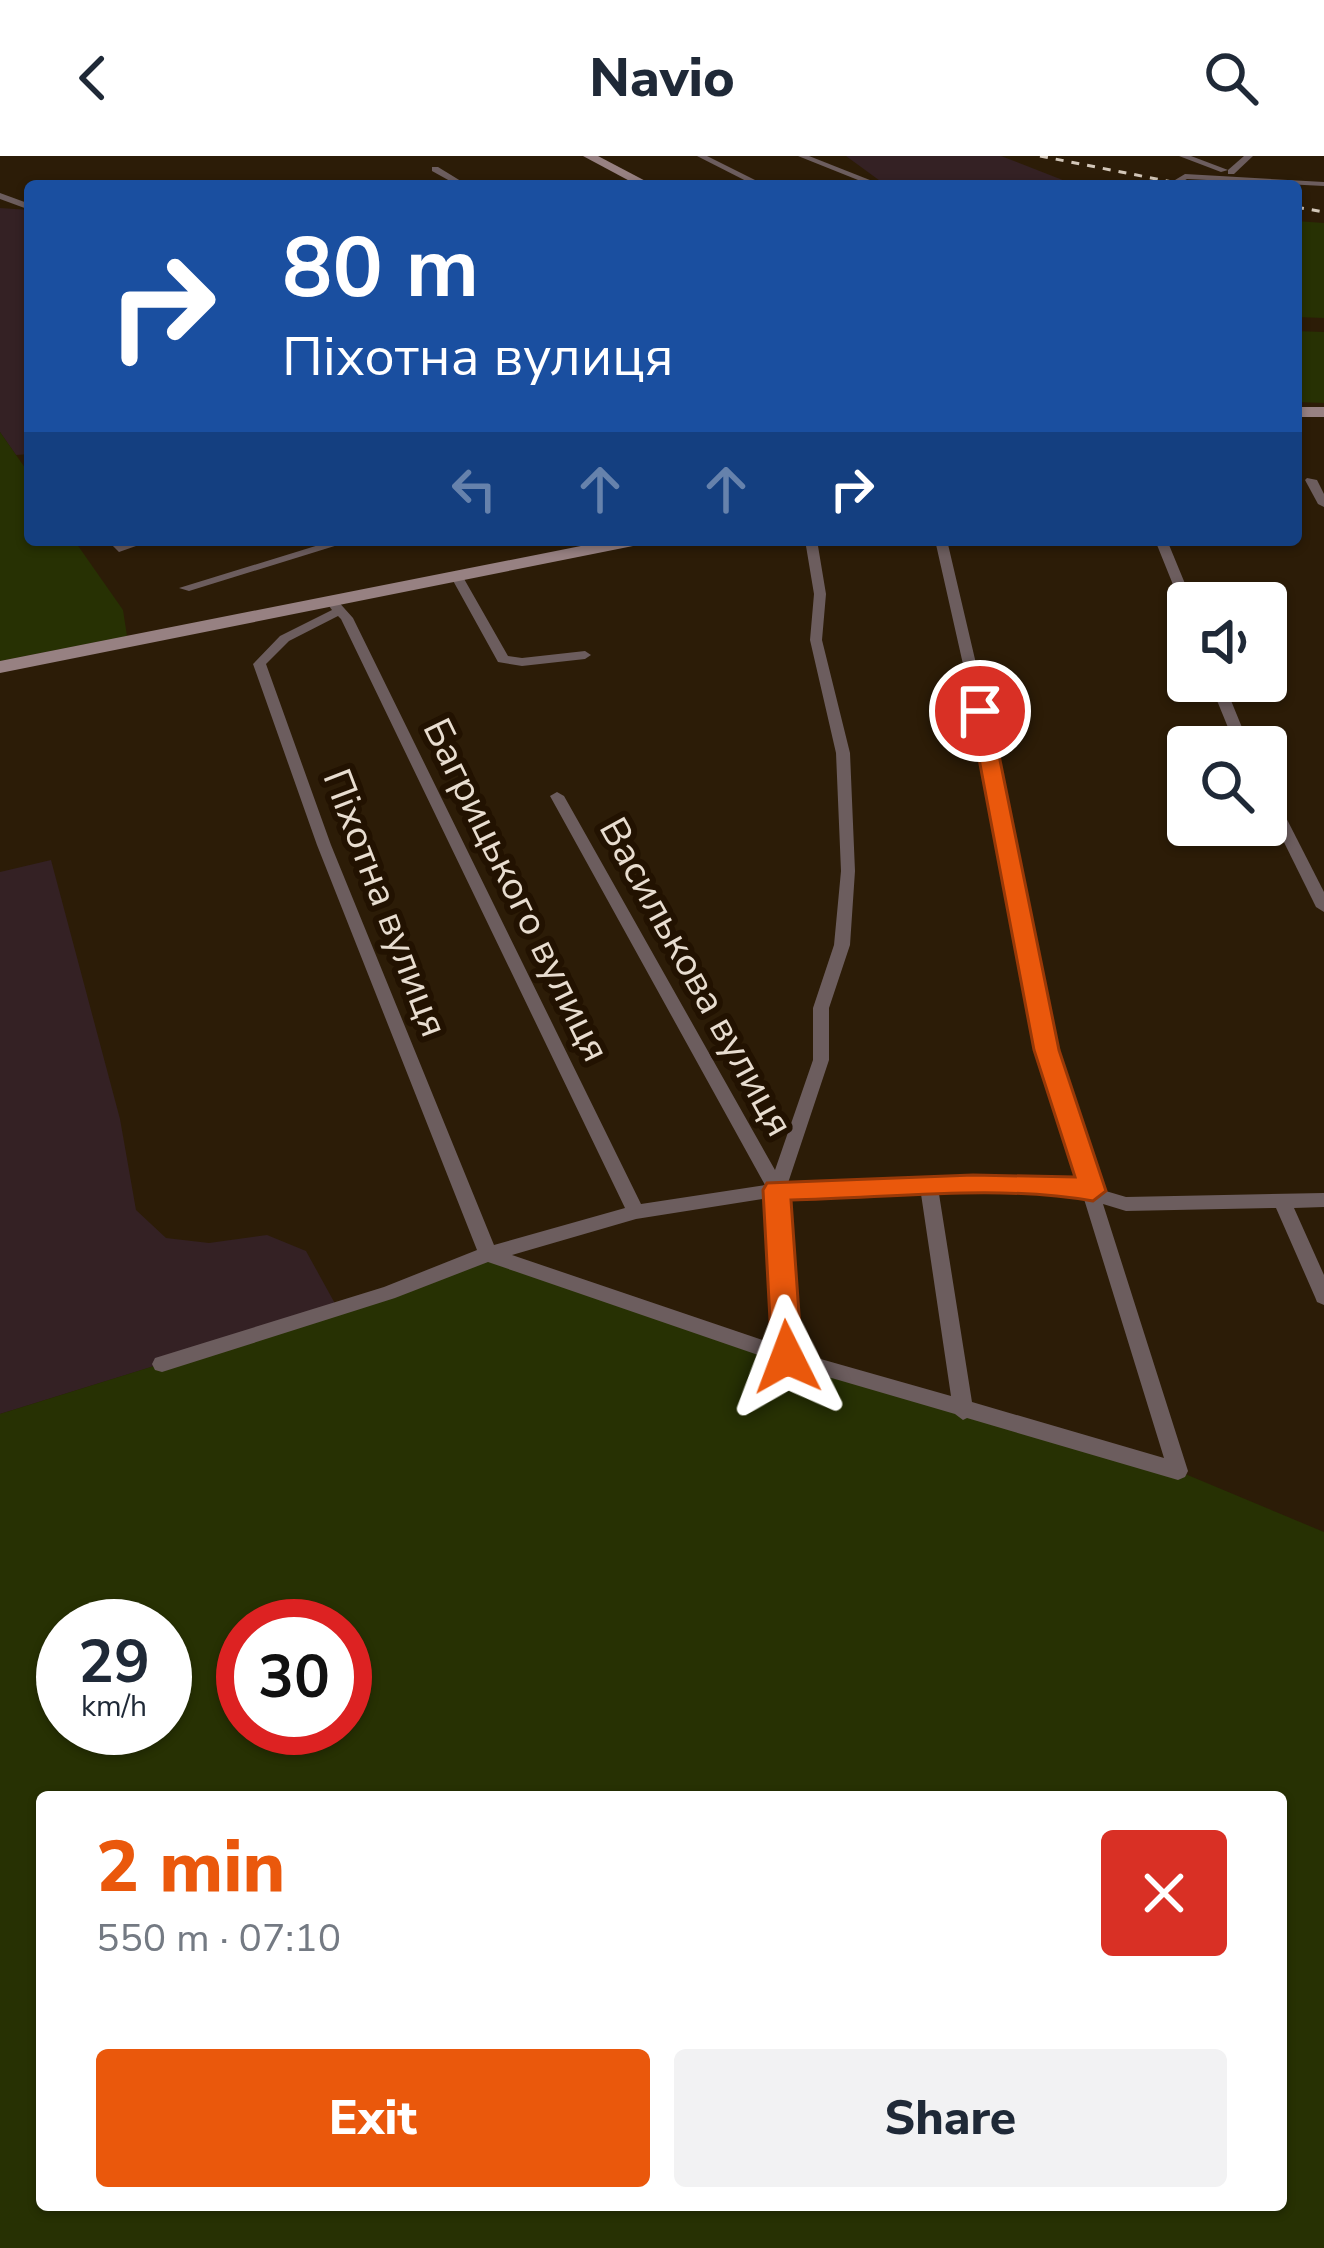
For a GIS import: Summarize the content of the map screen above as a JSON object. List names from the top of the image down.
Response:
{
  "streets": {
    "street": ["Багрицького вулиця", "Піхотна вулиця", "Василькова вулиця"]
  },
  "crossings": [
    ["Багрицького вулиця", "Піхотна вулиця"]
  ],
  "page": {
    "header": "Navio",
    "turn": ["80 m", "Піхотна вулиця"],
    "speed": "29 km/h",
    "limit": "30",
    "heading": ["2 min", "550 m · 07:10"],
    "buttons": ["Exit", "Share"]
  }
}
